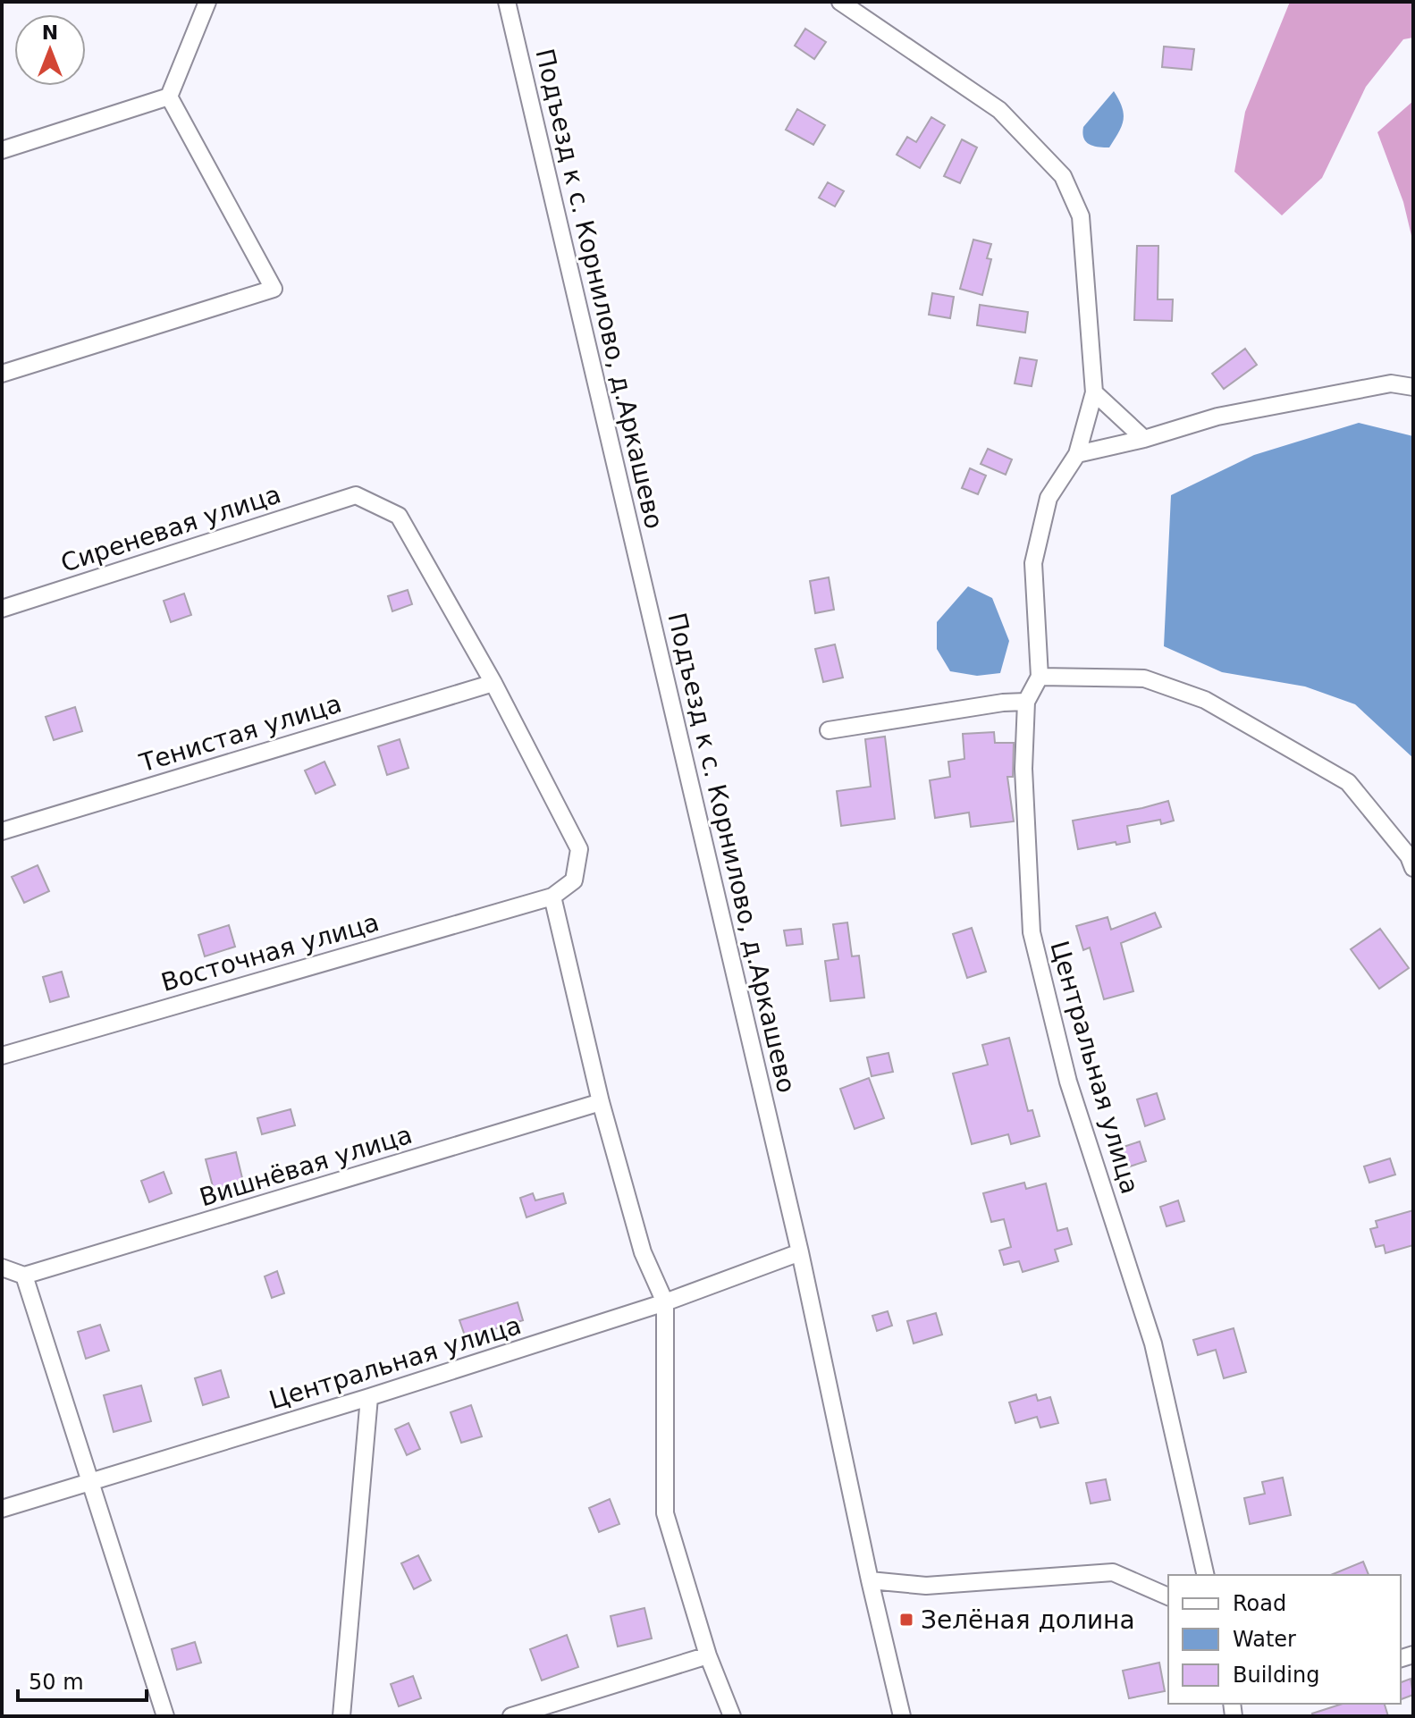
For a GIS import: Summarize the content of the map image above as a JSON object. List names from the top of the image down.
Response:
{
  "streets": {
    "street": [
      "Подъезд к с. Корнилово, д.Аркашево",
      "Сиреневая улица",
      "Тенистая улица",
      "Восточная улица",
      "Центральная улица",
      "Вишнёвая улица"
    ]
  },
  "crossings": [
    ["Подъезд к с. Корнилово, д.Аркашево", "Центральная улица"],
    ["Сиреневая улица", "Тенистая улица"]
  ],
  "places": {
    "transit": ["Зелёная долина"]
  },
  "legend": ["Road", "Water", "Building"],
  "scale_bar": "50 m",
  "north": "top"
}
